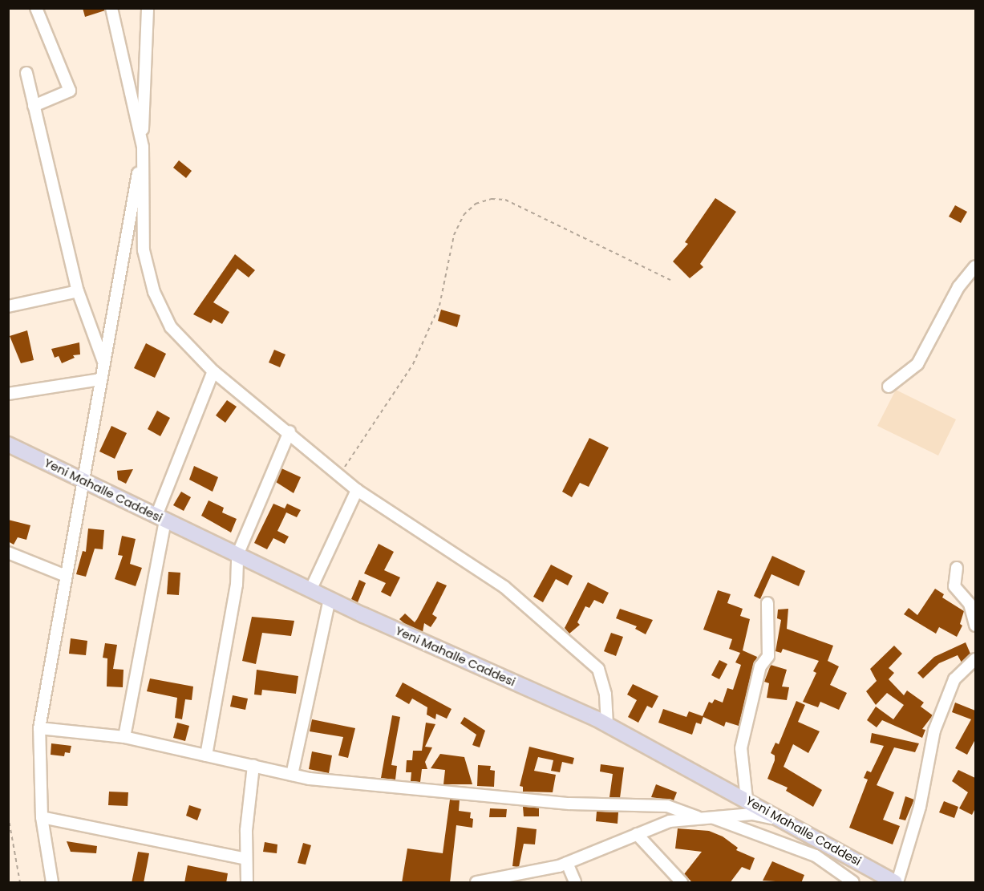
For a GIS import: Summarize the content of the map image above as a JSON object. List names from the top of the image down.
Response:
{
  "streets": {
    "street": ["Yeni Mahalle Caddesi"]
  }
}
